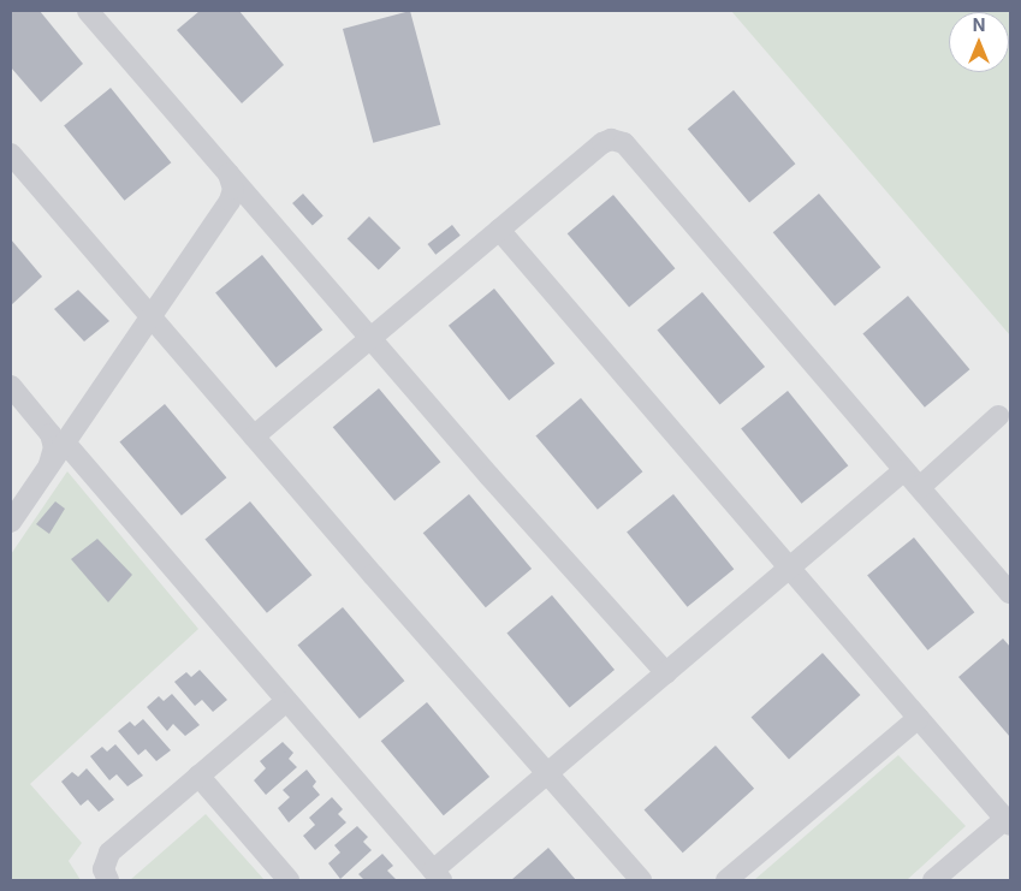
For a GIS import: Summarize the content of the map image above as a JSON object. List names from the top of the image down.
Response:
{
  "north": "top"
}
